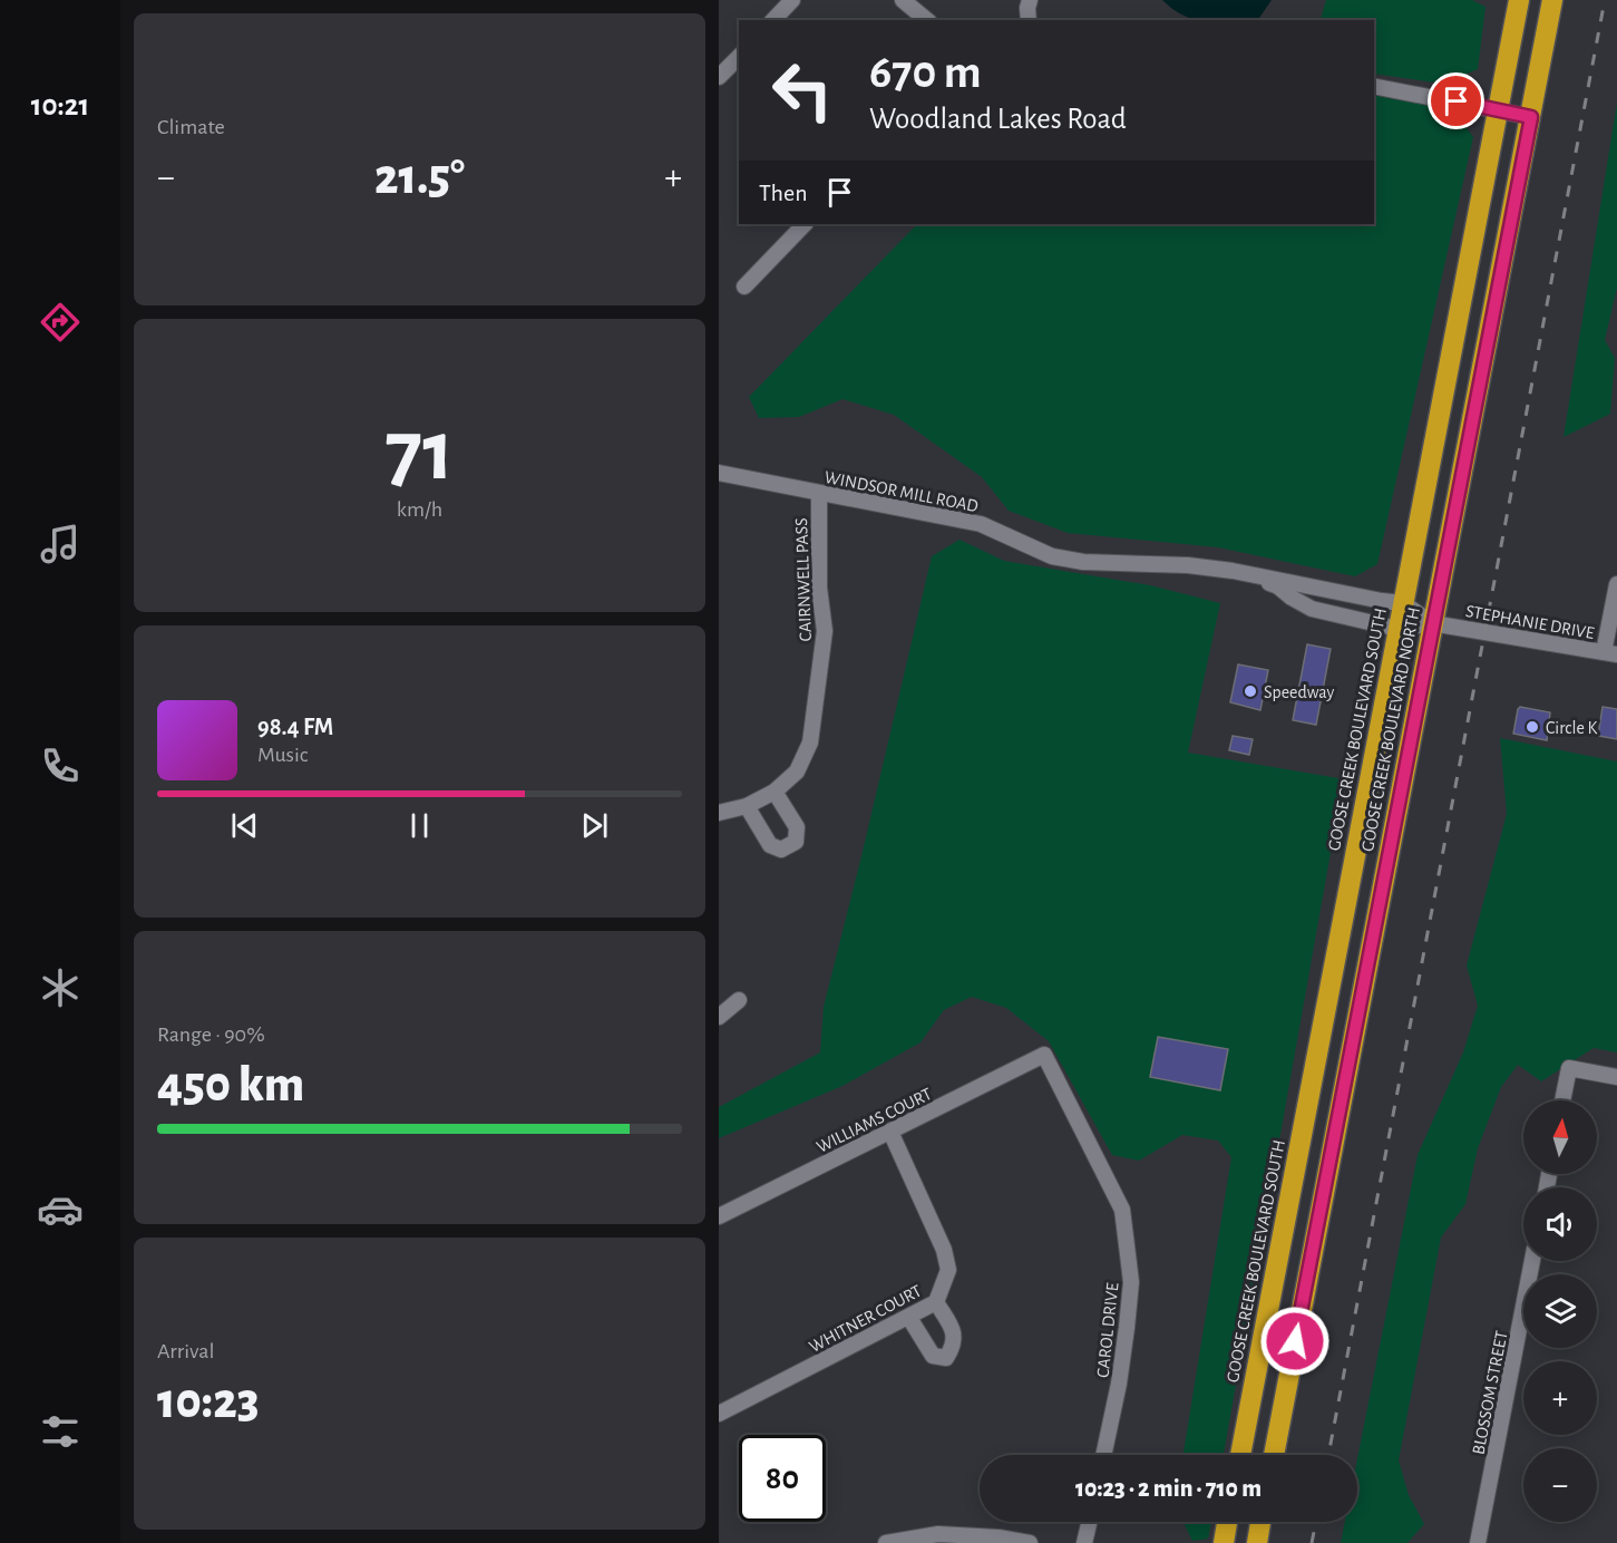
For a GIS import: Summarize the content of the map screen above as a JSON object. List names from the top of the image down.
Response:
{
  "streets": {
    "highway": ["GOOSE CREEK BOULEVARD SOUTH", "GOOSE CREEK BOULEVARD NORTH"],
    "street": [
      "WINDSOR MILL ROAD",
      "CAIRNWELL PASS",
      "STEPHANIE DRIVE",
      "WILLIAMS COURT",
      "WHITNER COURT",
      "CAROL DRIVE",
      "BLOSSOM STREET"
    ]
  },
  "crossings": [
    ["WINDSOR MILL ROAD", "CAIRNWELL PASS"],
    ["WINDSOR MILL ROAD", "STEPHANIE DRIVE"],
    ["WINDSOR MILL ROAD", "GOOSE CREEK BOULEVARD SOUTH"],
    ["WINDSOR MILL ROAD", "GOOSE CREEK BOULEVARD NORTH"],
    ["STEPHANIE DRIVE", "GOOSE CREEK BOULEVARD SOUTH"],
    ["STEPHANIE DRIVE", "GOOSE CREEK BOULEVARD NORTH"],
    ["WILLIAMS COURT", "WHITNER COURT"],
    ["WILLIAMS COURT", "CAROL DRIVE"]
  ],
  "places": ["Speedway", "Circle K"],
  "north": "top",
  "page": {
    "tabs": "10:21",
    "tile": [
      "Climate",
      ["71", "km/h"],
      ["Range · 90%", "450 km"],
      ["Arrival", "10:23"]
    ],
    "turn": ["670 m", "Woodland Lakes Road"],
    "heat": ["−", "21.5°", "+"],
    "then": "Then",
    "song": ["98.4 FM", "Music"],
    "map_buttons": ["+", "−"],
    "limit": "80",
    "trip": "10:23 · 2 min · 710 m"
  }
}
